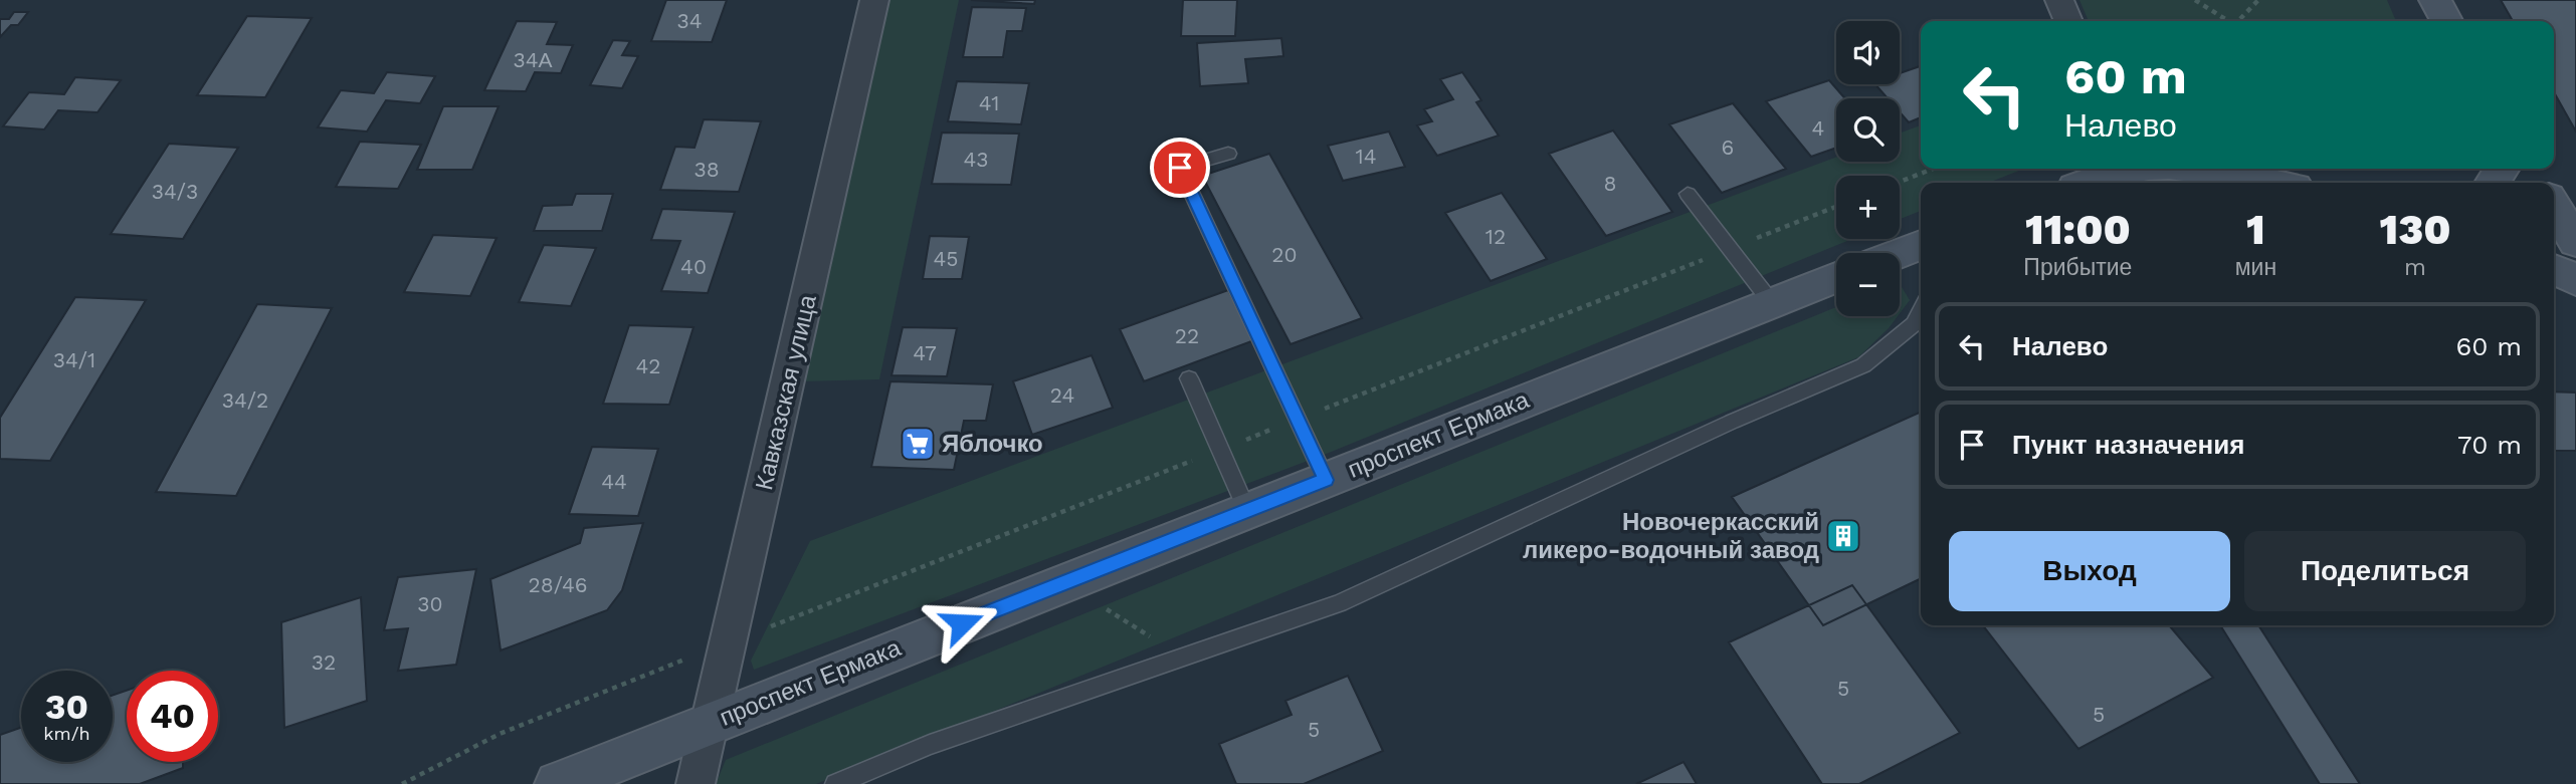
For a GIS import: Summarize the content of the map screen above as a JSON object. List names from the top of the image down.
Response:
{
  "streets": {
    "street": ["Кавказская улица", "проспект Ермака"]
  },
  "crossings": [
    ["Кавказская улица", "проспект Ермака"]
  ],
  "places": {
    "supermarket": ["Яблочко"],
    "building": ["Новочеркасский ликеро-водочный завод"]
  },
  "house_numbers": [
    "34",
    "34А",
    "41",
    "4",
    "6",
    "14",
    "43",
    "38",
    "8",
    "34/3",
    "12",
    "20",
    "45",
    "40",
    "22",
    "47",
    "34/1",
    "42",
    "24",
    "34/2",
    "44",
    "28/46",
    "30",
    "32",
    "5",
    "5",
    "5"
  ],
  "page": {
    "map_buttons": ["+", "−"],
    "turn": ["60 m", "Налево"],
    "eta": [
      "11:00",
      "Прибытие",
      "1",
      "мин",
      "130",
      "m"
    ],
    "list": [
      {
        "name": "Налево",
        "value": "60 m"
      },
      {
        "name": "Пункт назначения",
        "value": "70 m"
      }
    ],
    "buttons": ["Выход", "Поделиться"],
    "speed": "30 km/h",
    "limit": "40"
  }
}
